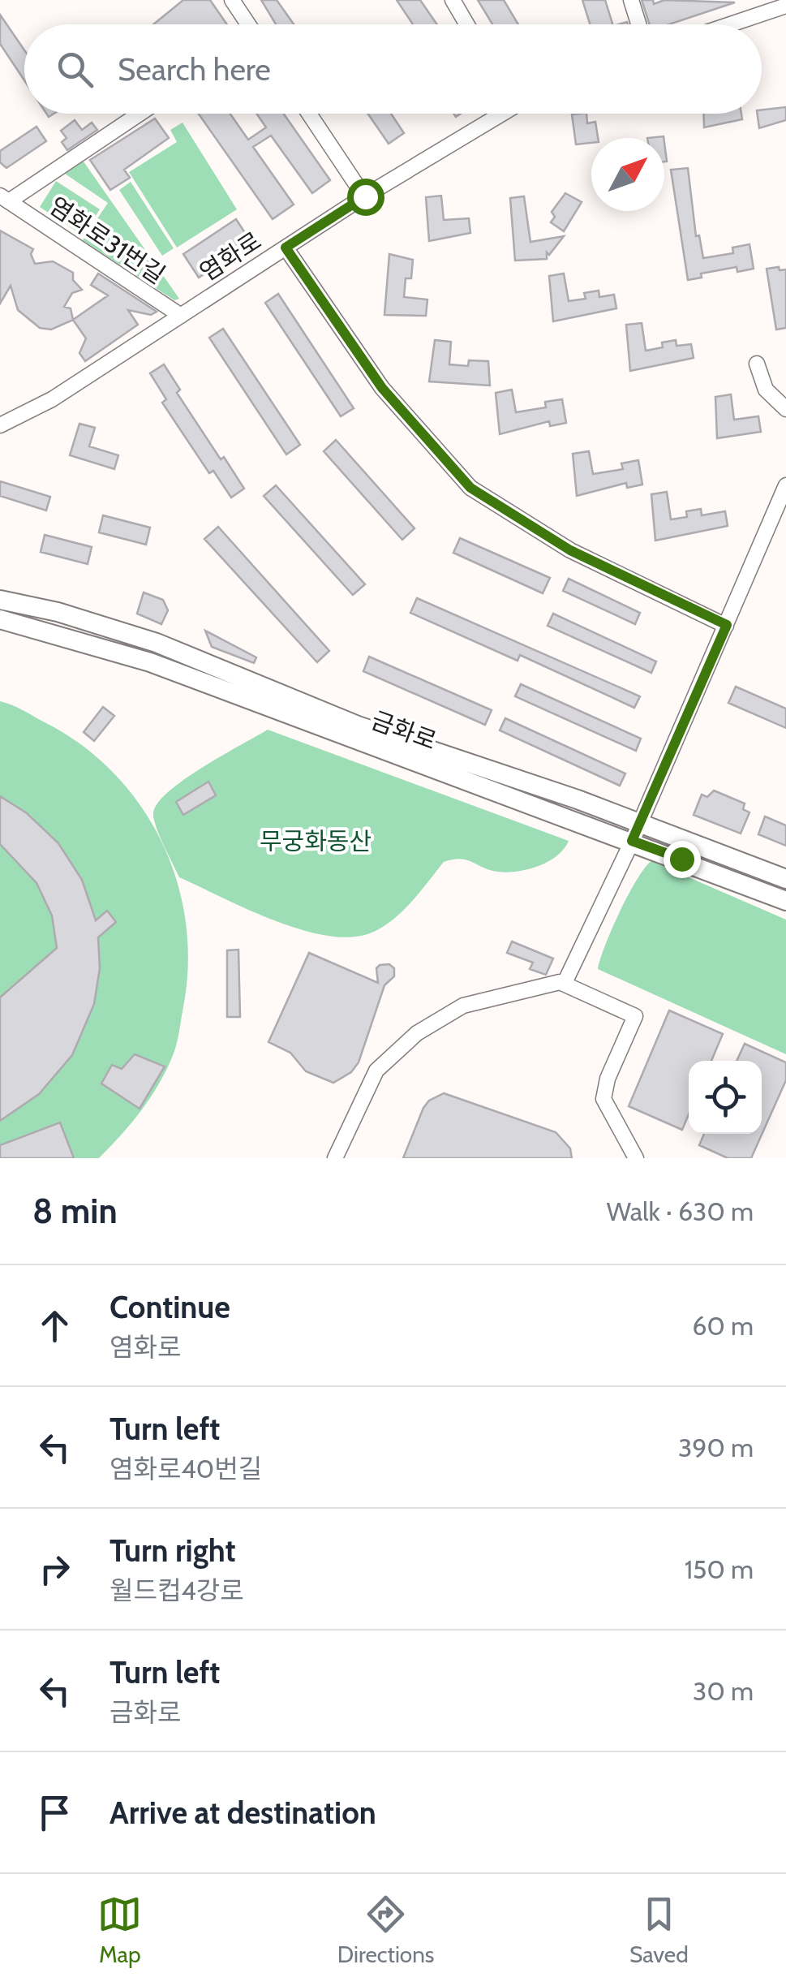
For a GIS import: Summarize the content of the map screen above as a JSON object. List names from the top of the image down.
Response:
{
  "streets": {
    "main road": ["금화로"],
    "street": ["염화로31번길", "염화로"]
  },
  "crossings": [
    ["염화로31번길", "염화로"]
  ],
  "parks": ["무궁화동산"],
  "north": "top right",
  "page": {
    "search": "Search here",
    "heading": ["8 min", "Walk · 630 m"],
    "list": [
      ["Continue", "염화로", "60 m"],
      ["Turn left", "염화로40번길", "390 m"],
      ["Turn right", "월드컵4강로", "150 m"],
      ["Turn left", "금화로", "30 m"],
      "Arrive at destination"
    ],
    "nav": ["Map", "Directions", "Saved"]
  }
}
